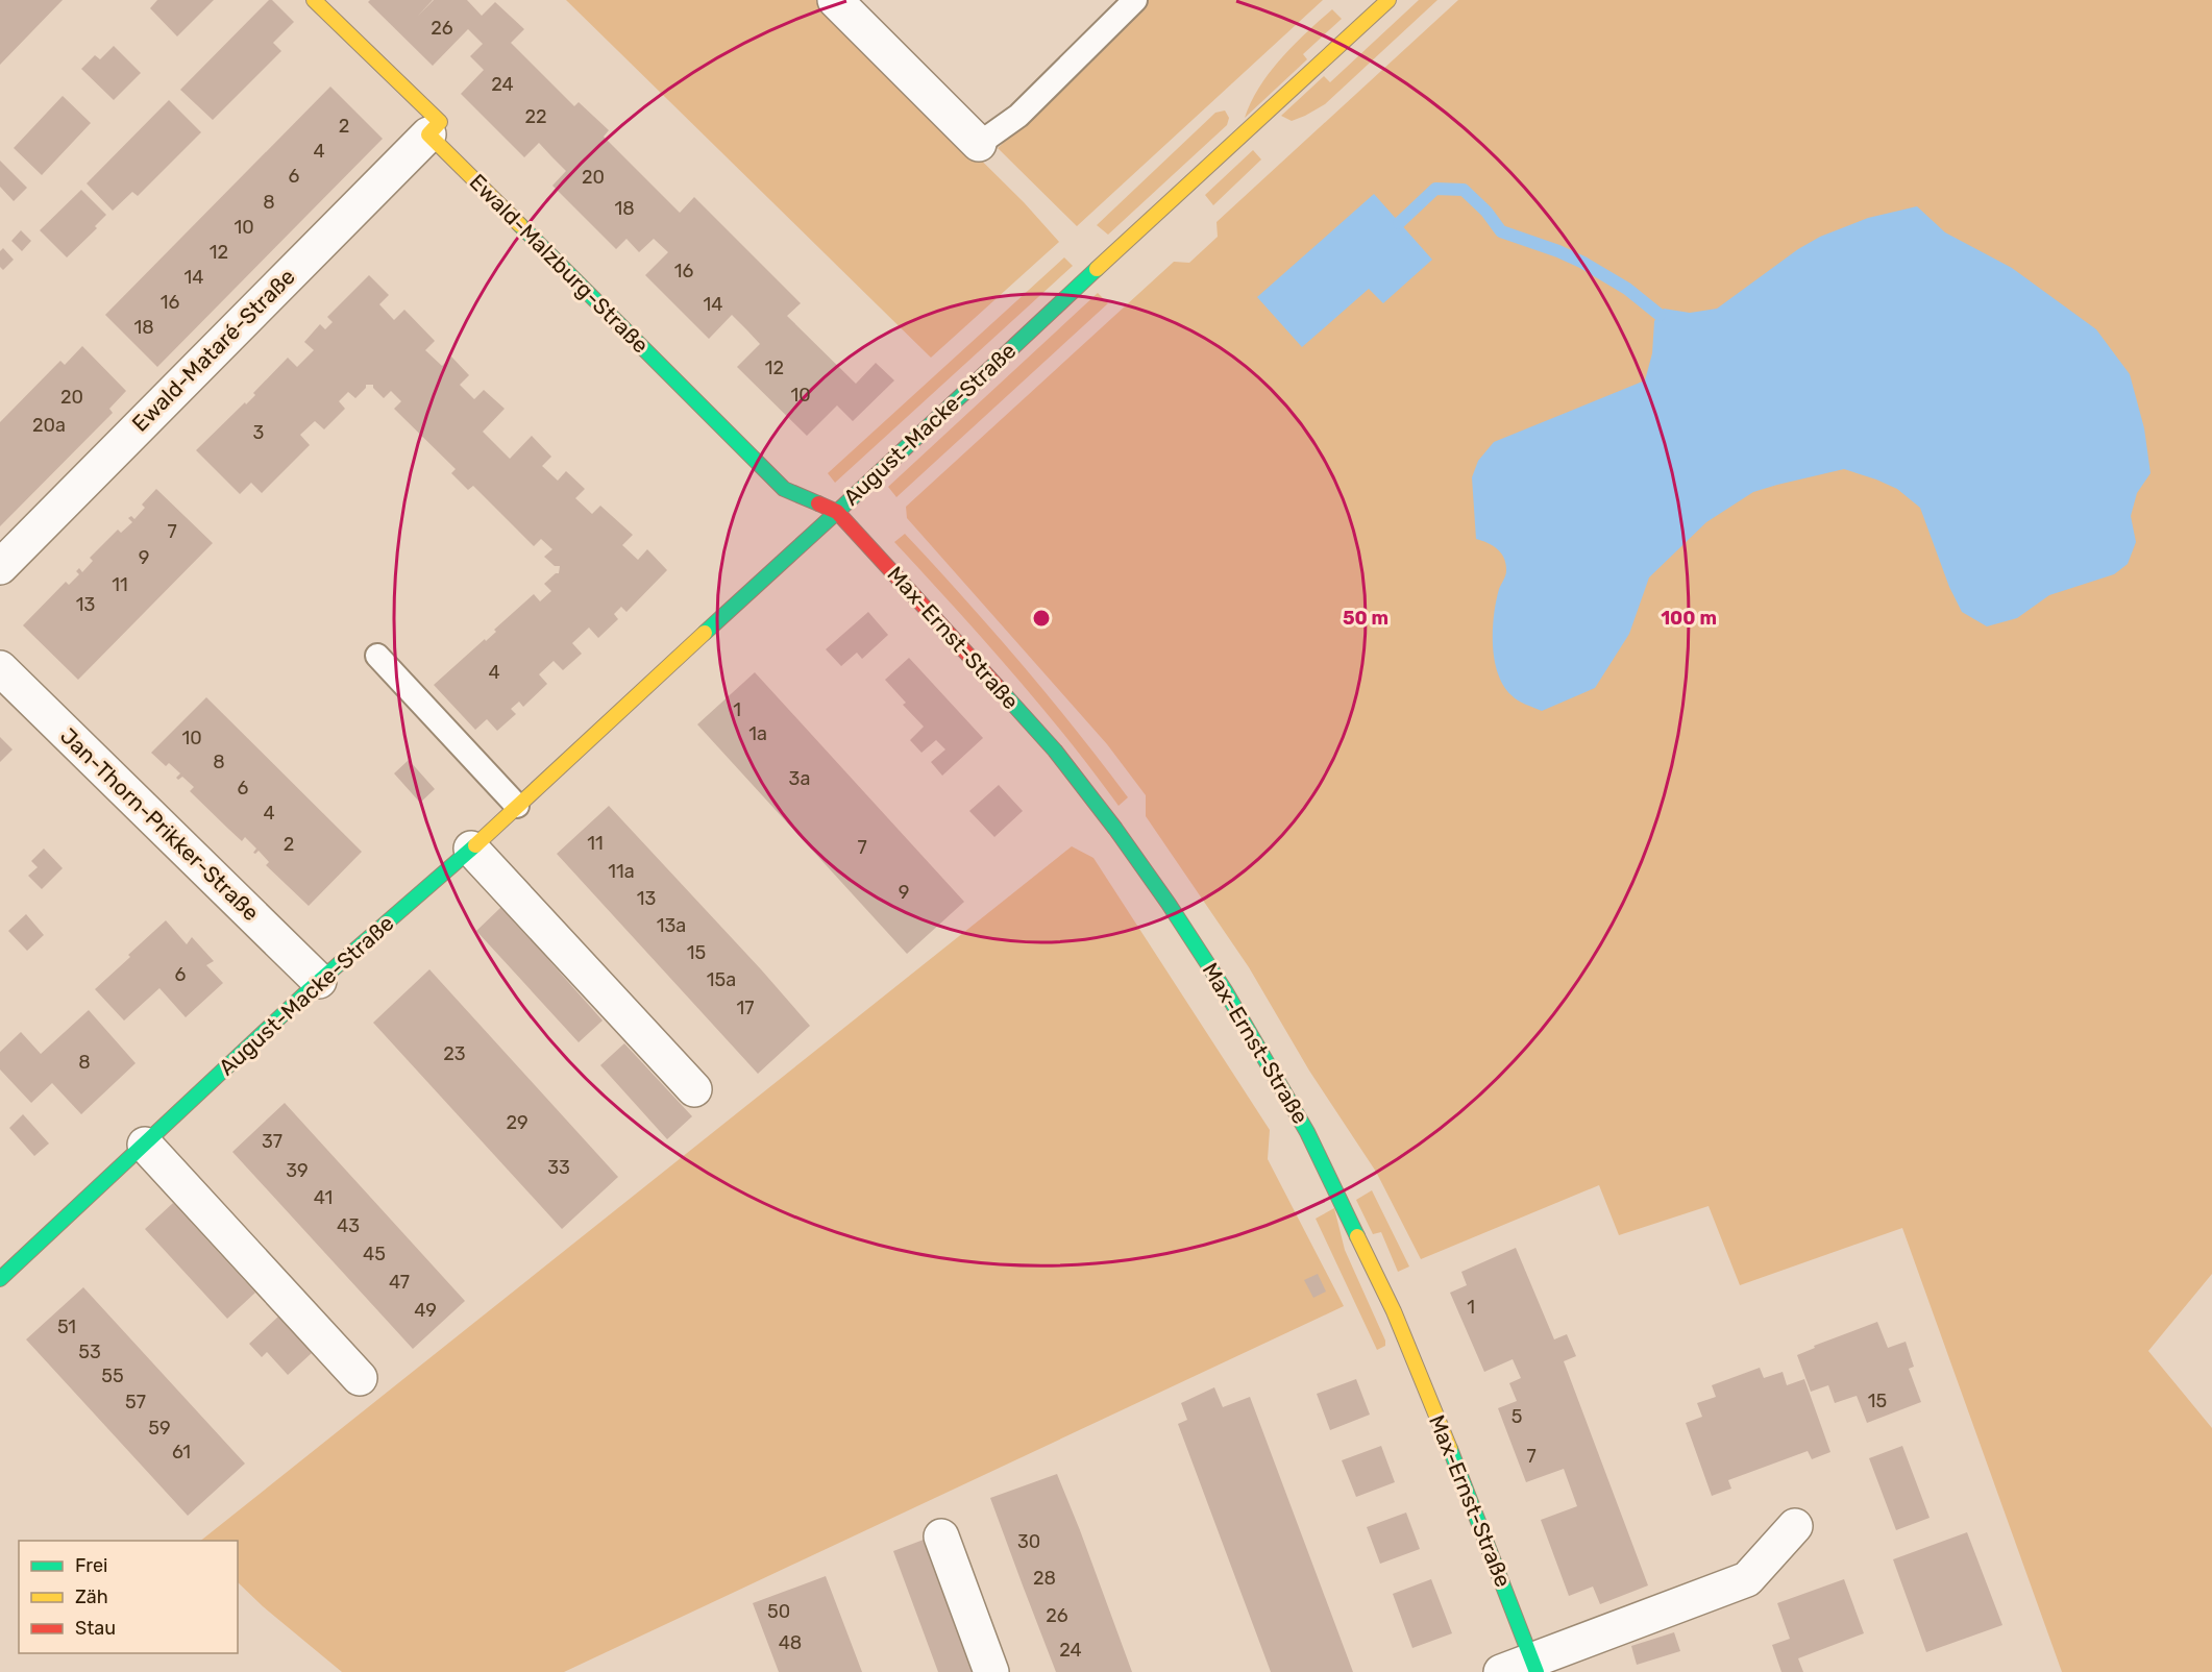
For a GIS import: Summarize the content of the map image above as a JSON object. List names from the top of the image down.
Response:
{
  "streets": {
    "street": [
      "Ewald-Malzburg-Straße",
      "Ewald-Mataré-Straße",
      "August-Macke-Straße",
      "Max-Ernst-Straße",
      "Jan-Thorn-Prikker-Straße"
    ]
  },
  "crossings": [
    ["Ewald-Malzburg-Straße", "Ewald-Mataré-Straße"],
    ["Ewald-Malzburg-Straße", "August-Macke-Straße"],
    ["Ewald-Malzburg-Straße", "Max-Ernst-Straße"],
    ["August-Macke-Straße", "Max-Ernst-Straße"],
    ["August-Macke-Straße", "Jan-Thorn-Prikker-Straße"]
  ],
  "house_numbers": [
    "26",
    "24",
    "22",
    "2",
    "4",
    "6",
    "20",
    "8",
    "18",
    "10",
    "12",
    "16",
    "14",
    "16",
    "14",
    "18",
    "12",
    "10",
    "20",
    "20a",
    "3",
    "7",
    "9",
    "11",
    "13",
    "4",
    "1",
    "1a",
    "10",
    "8",
    "3a",
    "6",
    "4",
    "11",
    "2",
    "7",
    "11a",
    "9",
    "13",
    "13a",
    "15",
    "6",
    "15a",
    "17",
    "23",
    "8",
    "29",
    "37",
    "33",
    "39",
    "41",
    "43",
    "45",
    "47",
    "1",
    "49",
    "51",
    "53",
    "55",
    "15",
    "57",
    "5",
    "59",
    "61",
    "7",
    "30",
    "28",
    "50",
    "26",
    "48",
    "24"
  ],
  "legend": ["Frei", "Zäh", "Stau"],
  "rings": ["50 m", "100 m"]
}
